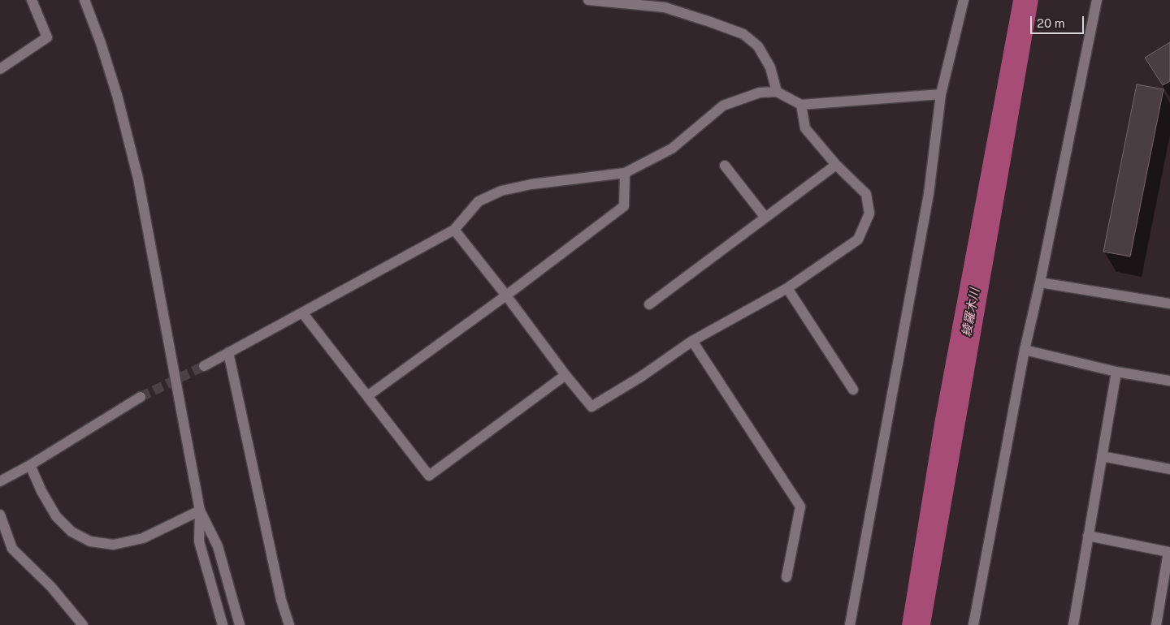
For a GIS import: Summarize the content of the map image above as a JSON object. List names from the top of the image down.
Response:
{
  "water": ["綾羅木川"],
  "scale_bar": "20 m"
}
